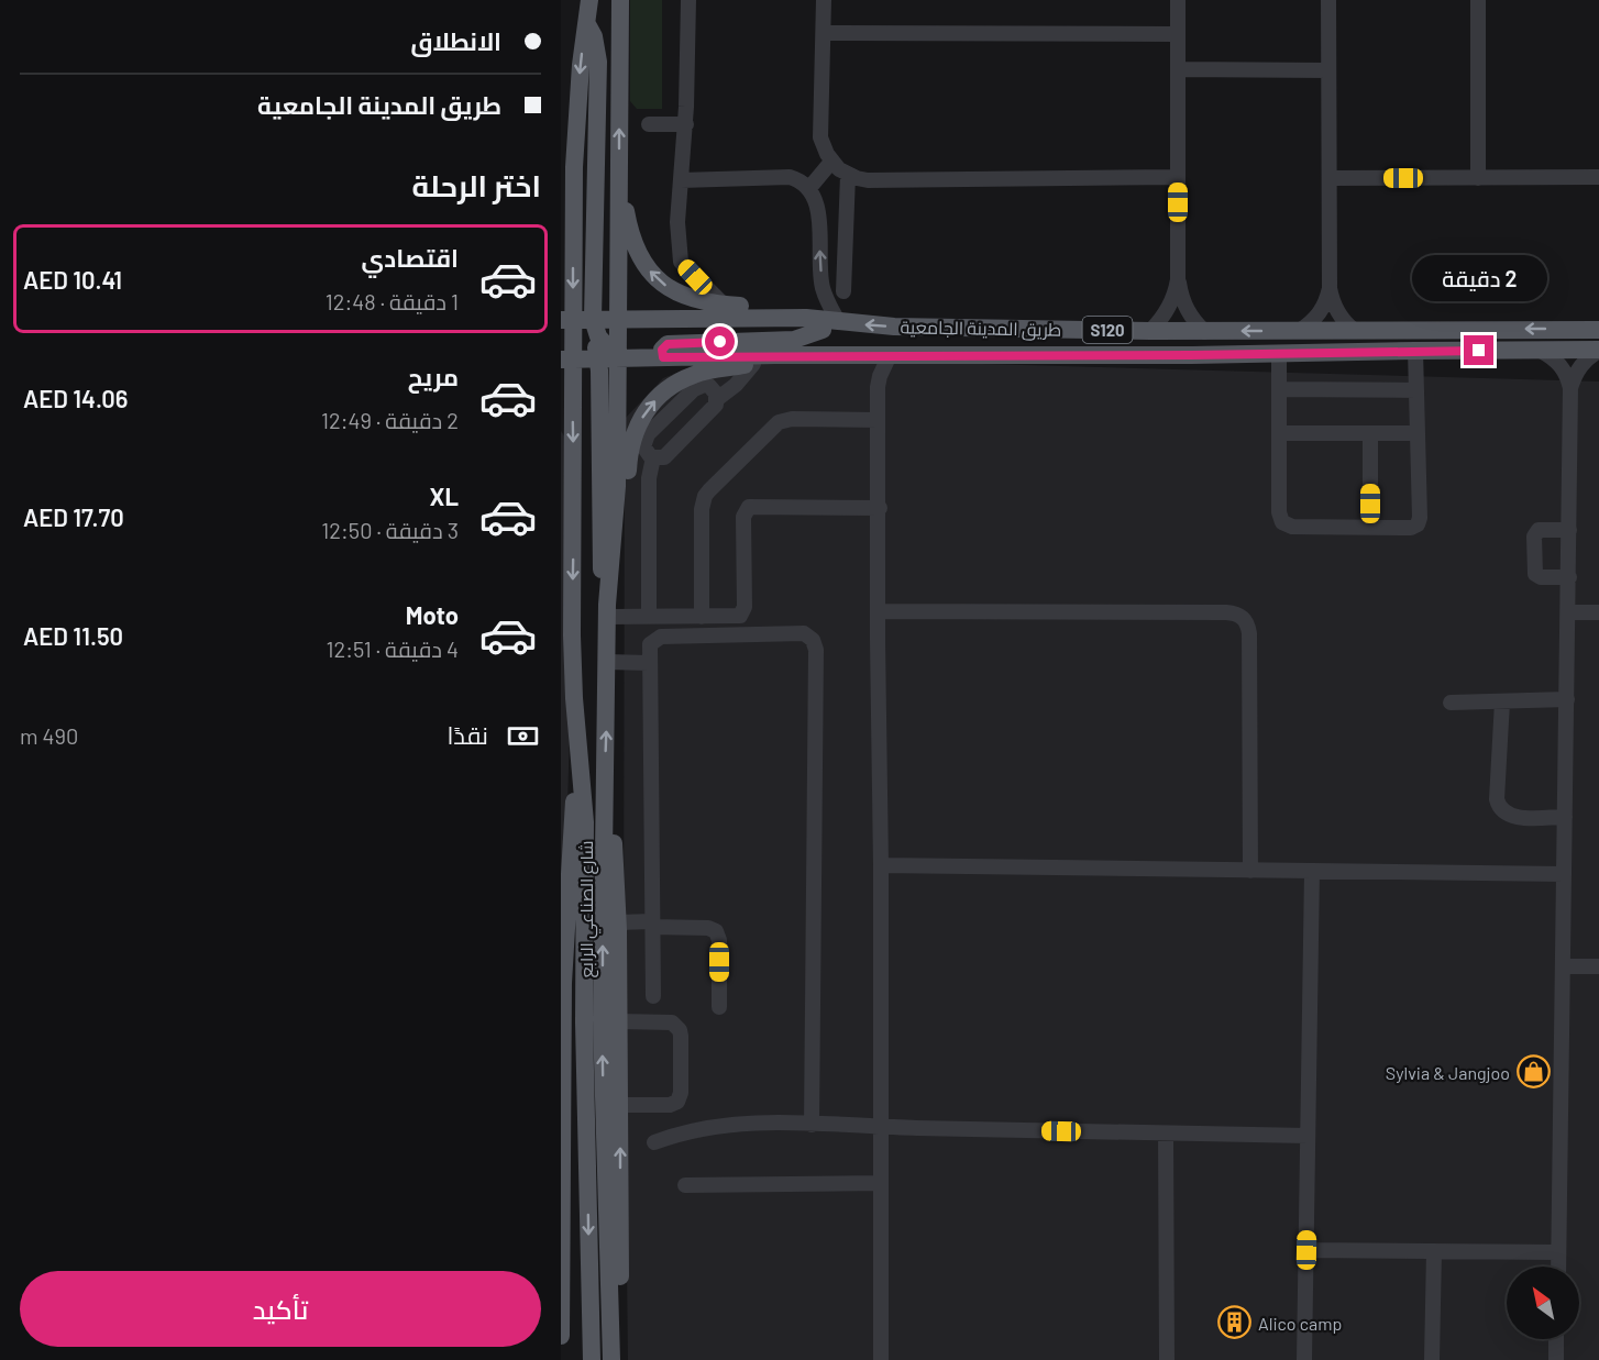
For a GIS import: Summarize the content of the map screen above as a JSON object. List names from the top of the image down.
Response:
{
  "streets": {
    "main road": ["طريق المدينة الجامعية", "S120", "شارع الصناعي الرابع"]
  },
  "crossings": [
    ["طريق المدينة الجامعية", "شارع الصناعي الرابع"]
  ],
  "places": {
    "shop": ["Sylvia & Jangjoo"],
    "building": ["Alico camp"]
  },
  "north": "top left",
  "page": {
    "banner": ["الانطلاق", "طريق المدينة الجامعية"],
    "heading": "اختر الرحلة",
    "list": [
      {
        "name": "اقتصادي",
        "note": "1 دقيقة · 12:48",
        "value": "AED 10.41"
      },
      {
        "name": "مريح",
        "note": "2 دقيقة · 12:49",
        "value": "AED 14.06"
      },
      {
        "name": "XL",
        "note": "3 دقيقة · 12:50",
        "value": "AED 17.70"
      },
      {
        "name": "Moto",
        "note": "4 دقيقة · 12:51",
        "value": "AED 11.50"
      }
    ],
    "bubble": "2 دقيقة",
    "pay": ["نقدًا", "490 m"],
    "buttons": "تأكيد"
  }
}
